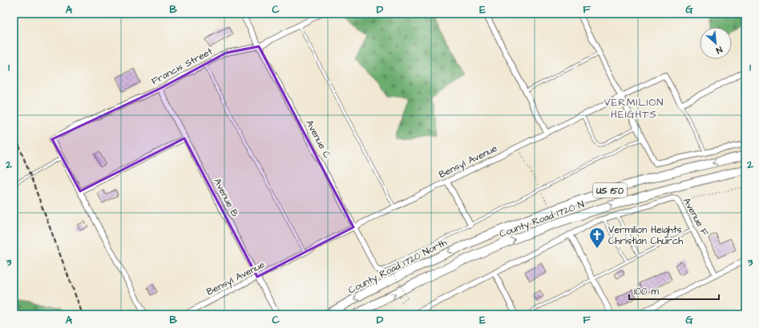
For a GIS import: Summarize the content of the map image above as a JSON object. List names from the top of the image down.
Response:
{
  "streets": {
    "main road": ["US 150", "County Road 1720 N", "County Road 1720 North"],
    "street": [
      "Francis Street",
      "Avenue C",
      "Bensyl Avenue",
      "Avenue B",
      "Avenue F"
    ]
  },
  "crossings": [
    ["Francis Street", "Avenue C"],
    ["Francis Street", "Avenue B"],
    ["Avenue C", "Bensyl Avenue"],
    ["Bensyl Avenue", "Avenue B"],
    ["County Road 1720 N", "County Road 1720 North"]
  ],
  "one_way": ["County Road 1720 North"],
  "districts": ["VERMILION HEIGHTS"],
  "places": {
    "church": ["Vermilion Heights Christian Church"]
  },
  "scale_bar": "100 m",
  "north": "bottom right",
  "grid": {
    "columns": [
      "A",
      "B",
      "C",
      "D",
      "E",
      "F",
      "G"
    ],
    "rows": ["1", "2", "3"]
  }
}
